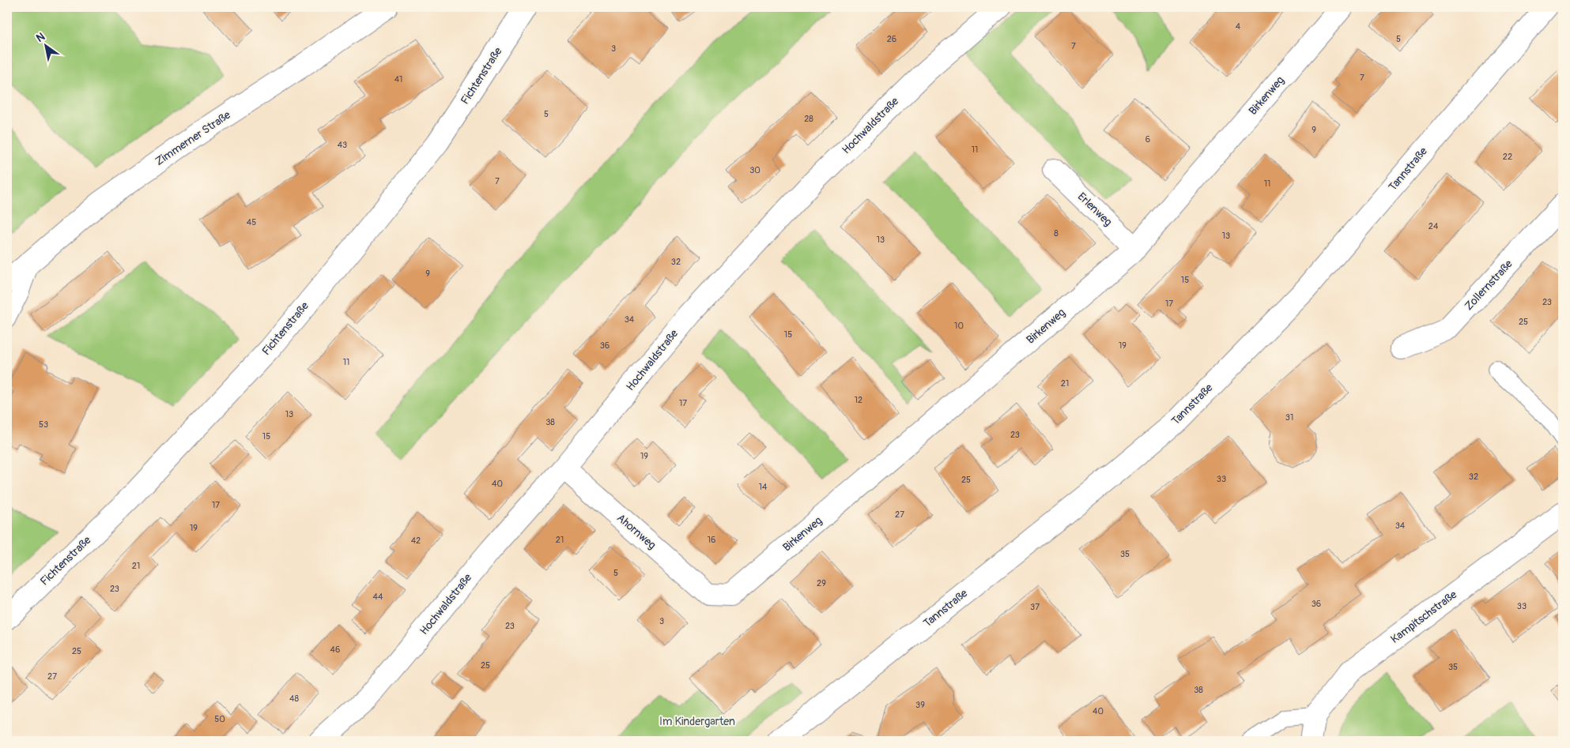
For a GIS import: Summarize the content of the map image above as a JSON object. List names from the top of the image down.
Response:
{
  "streets": {
    "street": [
      "Fichtenstraße",
      "Birkenweg",
      "Hochwaldstraße",
      "Zimmerner Straße",
      "Tannstraße",
      "Erlenweg",
      "Zollernstraße",
      "Ahornweg",
      "Kampitschstraße"
    ]
  },
  "crossings": [
    ["Birkenweg", "Erlenweg"],
    ["Birkenweg", "Ahornweg"],
    ["Hochwaldstraße", "Ahornweg"]
  ],
  "parks": ["Im Kindergarten"],
  "house_numbers": [
    "4",
    "26",
    "5",
    "7",
    "3",
    "7",
    "41",
    "5",
    "28",
    "9",
    "6",
    "43",
    "11",
    "22",
    "30",
    "7",
    "11",
    "45",
    "24",
    "8",
    "13",
    "13",
    "32",
    "9",
    "15",
    "23",
    "17",
    "34",
    "25",
    "10",
    "15",
    "36",
    "19",
    "11",
    "21",
    "12",
    "17",
    "13",
    "31",
    "38",
    "53",
    "23",
    "15",
    "19",
    "32",
    "33",
    "25",
    "40",
    "14",
    "17",
    "27",
    "34",
    "19",
    "21",
    "16",
    "42",
    "35",
    "21",
    "5",
    "29",
    "23",
    "44",
    "36",
    "33",
    "37",
    "3",
    "23",
    "46",
    "25",
    "25",
    "35",
    "27",
    "38",
    "48",
    "39",
    "40",
    "50"
  ],
  "north": "top left"
}
